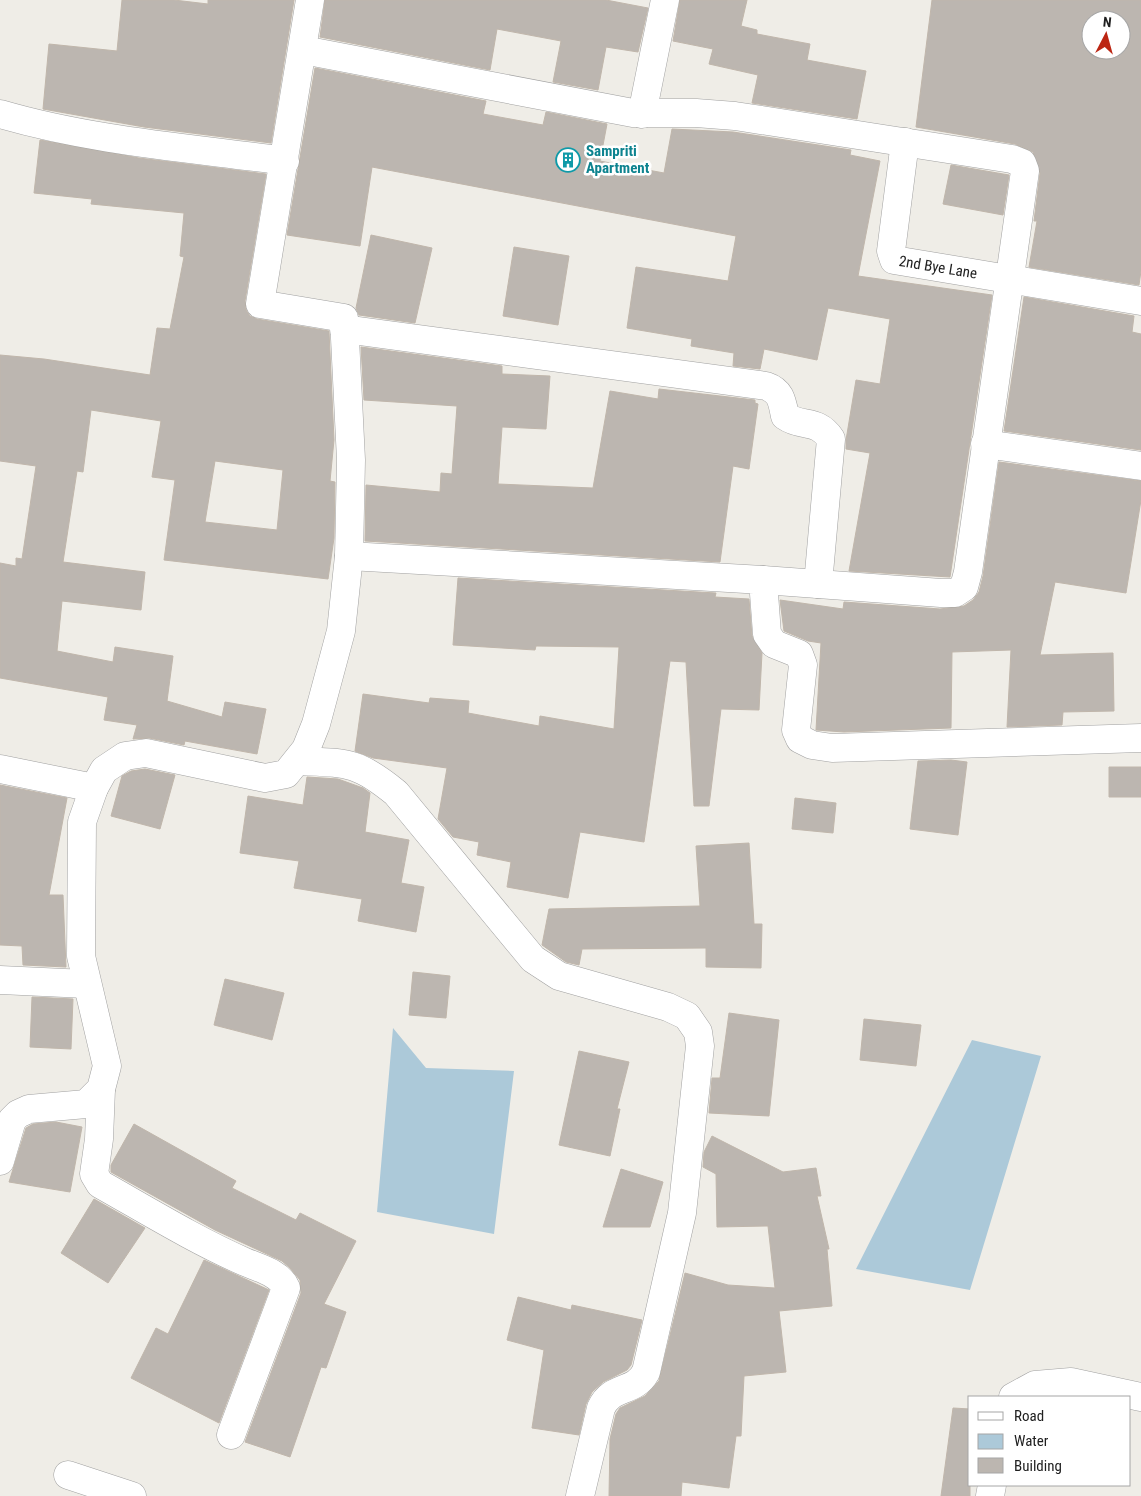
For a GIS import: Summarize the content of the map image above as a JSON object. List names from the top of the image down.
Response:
{
  "streets": {
    "street": ["2nd Bye Lane"]
  },
  "places": {
    "building": ["Sampriti Apartment"]
  },
  "legend": ["Road", "Water", "Building"],
  "north": "top"
}
